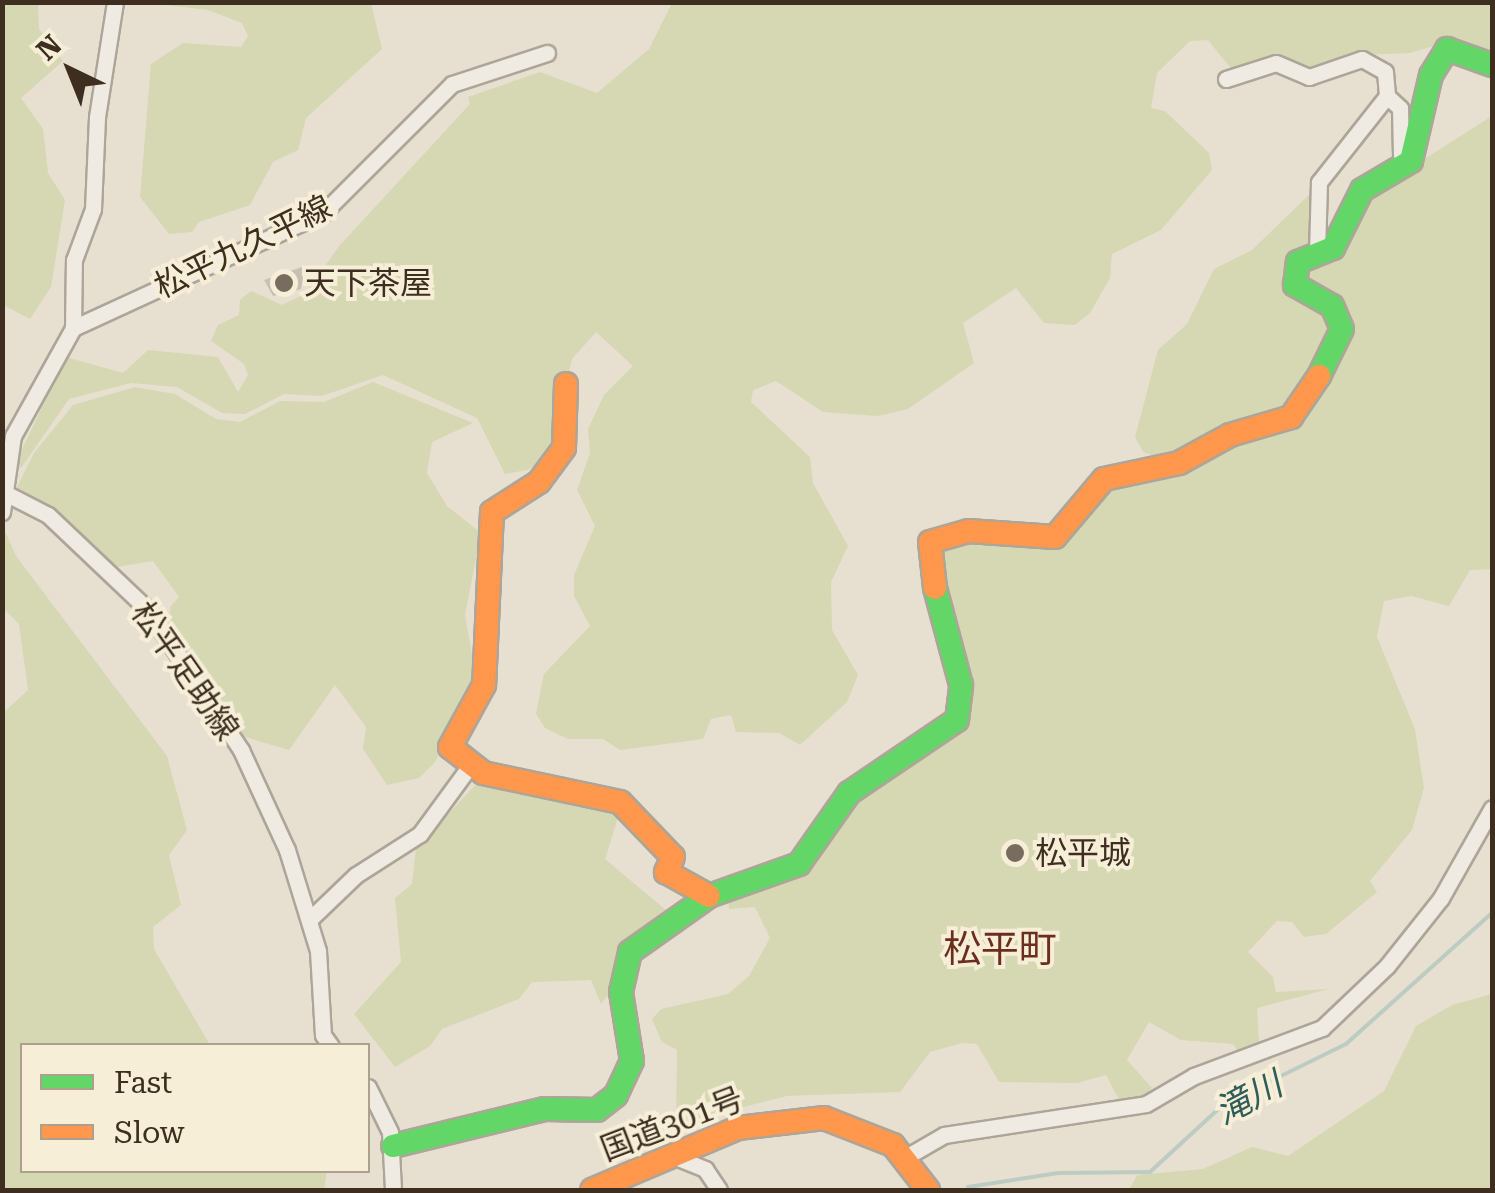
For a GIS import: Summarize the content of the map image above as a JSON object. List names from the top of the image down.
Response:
{
  "streets": {
    "main road": ["国道301号"],
    "street": ["松平九久平線", "松平足助線"]
  },
  "districts": ["松平町"],
  "water": ["滝川"],
  "places": ["天下茶屋", "松平城"],
  "legend": ["Fast", "Slow"],
  "north": "top left"
}
